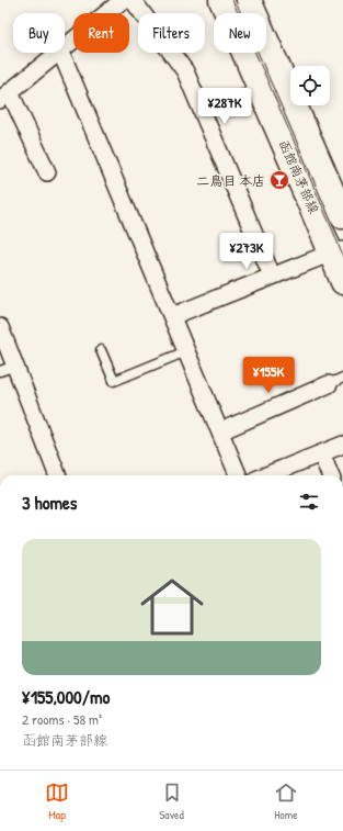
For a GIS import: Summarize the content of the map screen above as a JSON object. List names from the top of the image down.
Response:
{
  "streets": {
    "main road": ["函館南茅部線"]
  },
  "places": {
    "bar": ["二鳥目 本店"]
  },
  "page": {
    "chip": [
      "Buy",
      "Rent",
      "Filters",
      "New"
    ],
    "price": ["¥287K", "¥273K", "¥155K"],
    "heading": "3 homes",
    "list": [
      {
        "name": "¥155,000/mo",
        "note": "2 rooms · 58 m² · 函館南茅部線"
      }
    ],
    "tabs": ["Map", "Saved", "Home"]
  }
}
